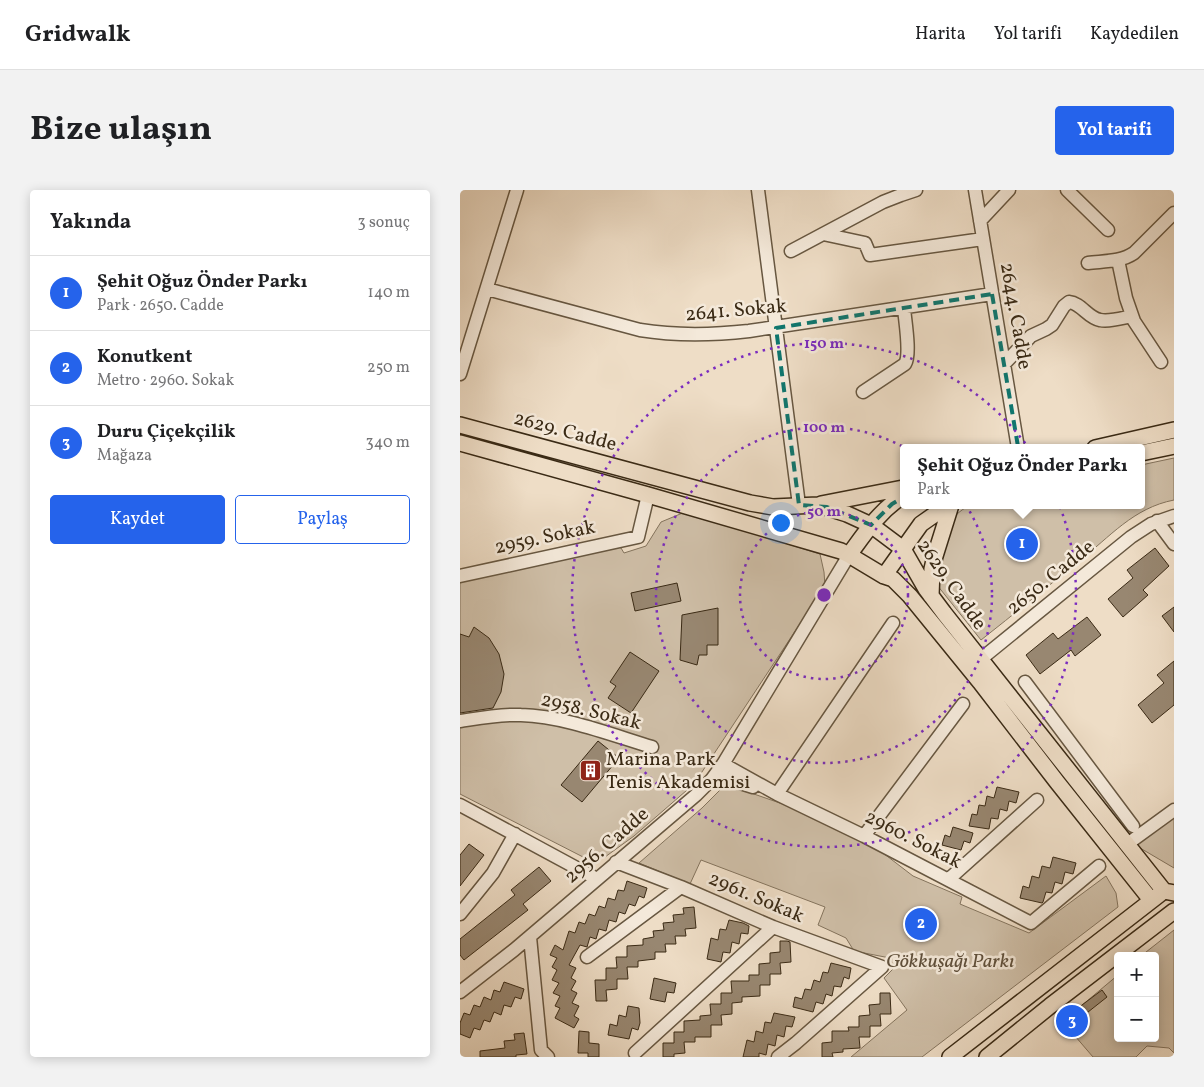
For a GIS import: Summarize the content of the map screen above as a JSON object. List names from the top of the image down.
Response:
{
  "streets": {
    "main road": ["2629. Cadde"],
    "street": [
      "2641. Sokak",
      "2644. Cadde",
      "2959. Sokak",
      "2650. Cadde",
      "2958. Sokak",
      "2960. Sokak",
      "2956. Cadde",
      "2961. Sokak"
    ]
  },
  "crossings": [
    ["2641. Sokak", "2644. Cadde"],
    ["2629. Cadde", "2959. Sokak"],
    ["2629. Cadde", "2650. Cadde"],
    ["2629. Cadde", "2956. Cadde"],
    ["2960. Sokak", "2956. Cadde"],
    ["2956. Cadde", "2961. Sokak"]
  ],
  "parks": ["Gökkuşağı Parkı"],
  "places": {
    "building": ["Marina Park Tenis Akademisi"]
  },
  "page": {
    "header": "Gridwalk",
    "nav": ["Harita", "Yol tarifi", "Kaydedilen"],
    "title": "Bize ulaşın",
    "buttons": [
      "Yol tarifi",
      ["Kaydet", "Paylaş"]
    ],
    "heading": ["Yakında", "3 sonuç"],
    "list": [
      {
        "mark": "1",
        "name": "Şehit Oğuz Önder Parkı",
        "note": "Park · 2650. Cadde",
        "value": "140 m"
      },
      {
        "mark": "2",
        "name": "Konutkent",
        "note": "Metro · 2960. Sokak",
        "value": "250 m"
      },
      {
        "mark": "3",
        "name": "Duru Çiçekçilik",
        "note": "Mağaza",
        "value": "340 m"
      }
    ],
    "popup": ["Şehit Oğuz Önder Parkı", "Park"],
    "pins": ["1", "2", "3"],
    "map_buttons": ["+", "−"]
  },
  "rings": ["150 m", "100 m", "50 m"]
}
